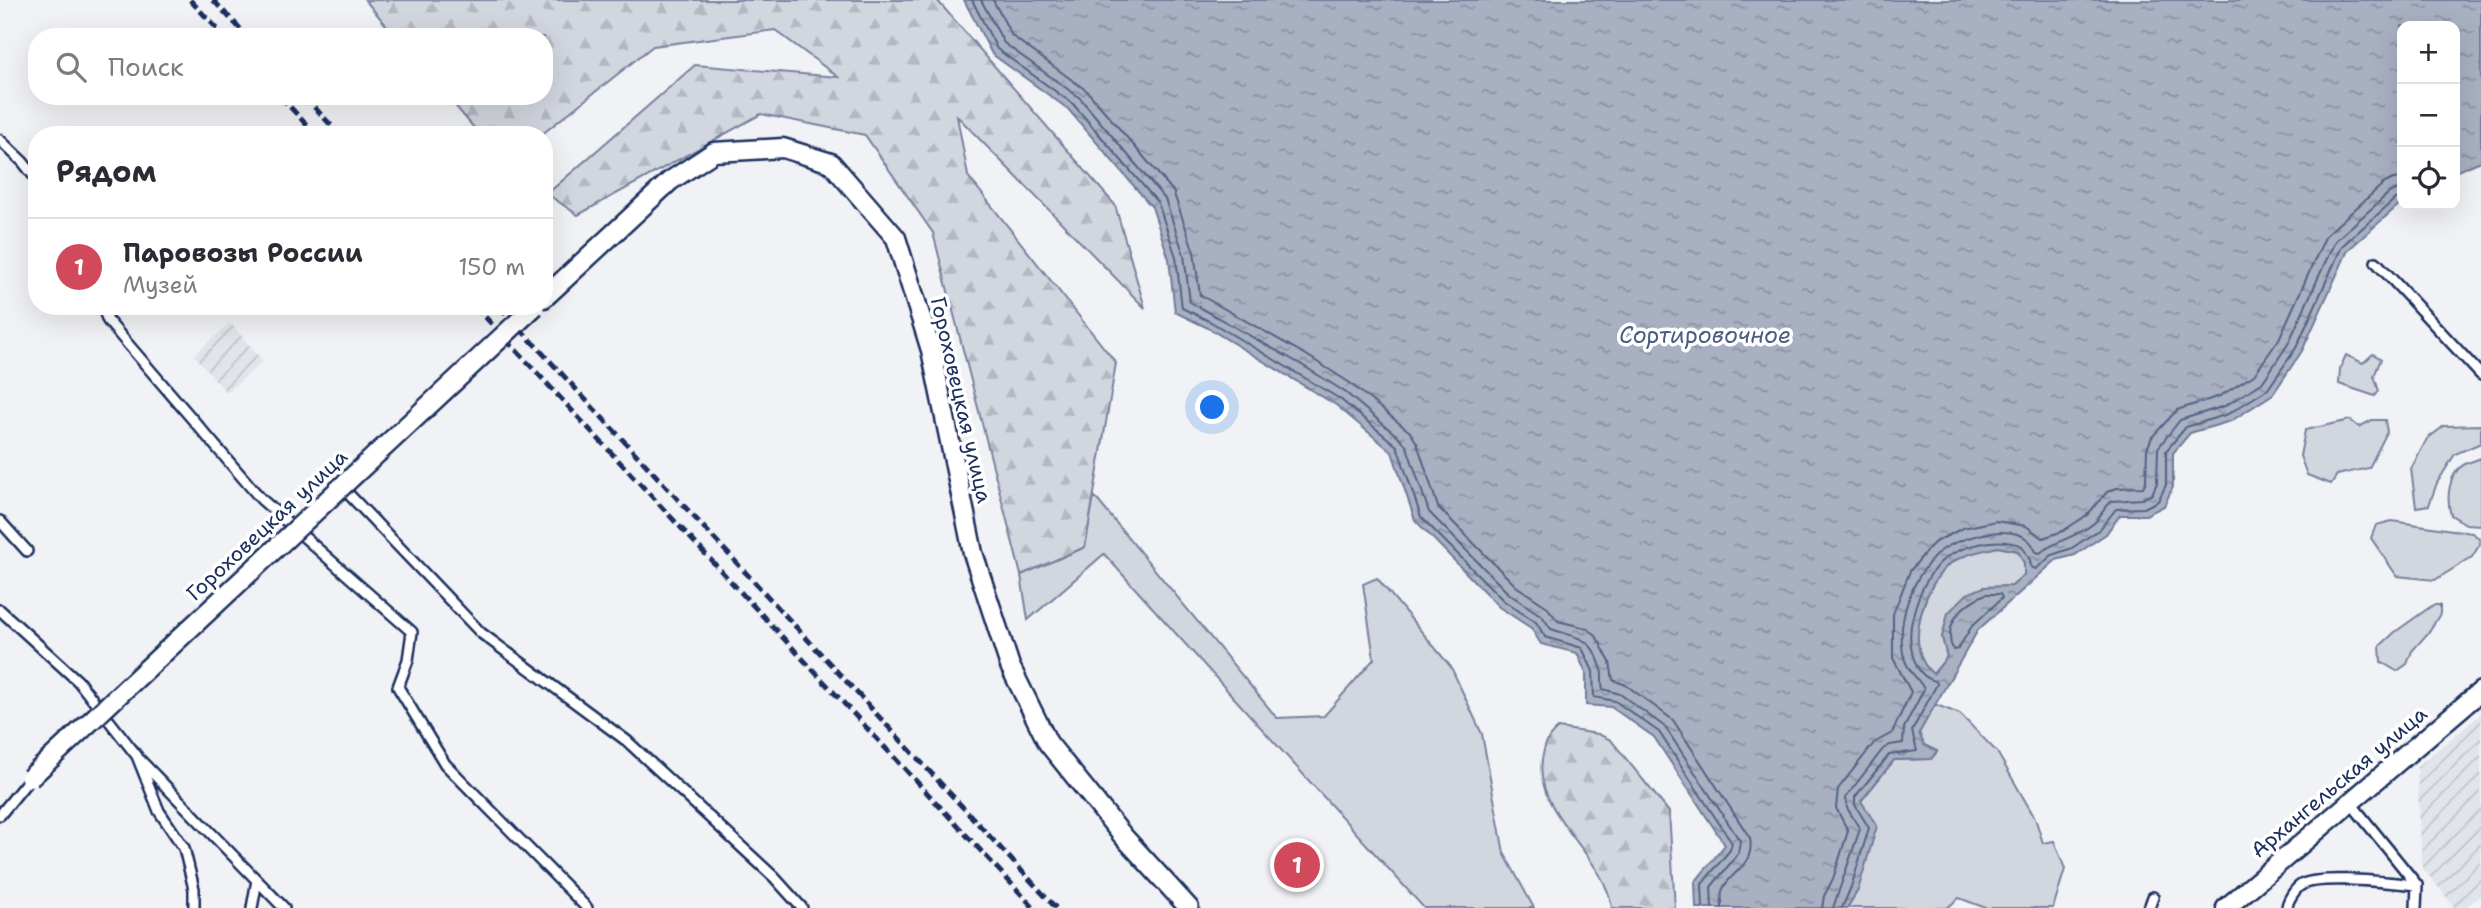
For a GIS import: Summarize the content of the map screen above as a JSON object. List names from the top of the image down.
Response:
{
  "streets": {
    "street": ["Гороховецкая улица", "Архангельская улица"]
  },
  "water": ["Сортировочное"],
  "page": {
    "map_buttons": ["+", "−"],
    "search": "Поиск",
    "heading": "Рядом",
    "list": [
      {
        "mark": "1",
        "name": "Паровозы России",
        "note": "Музей",
        "value": "150 m"
      }
    ],
    "pins": "1"
  }
}
